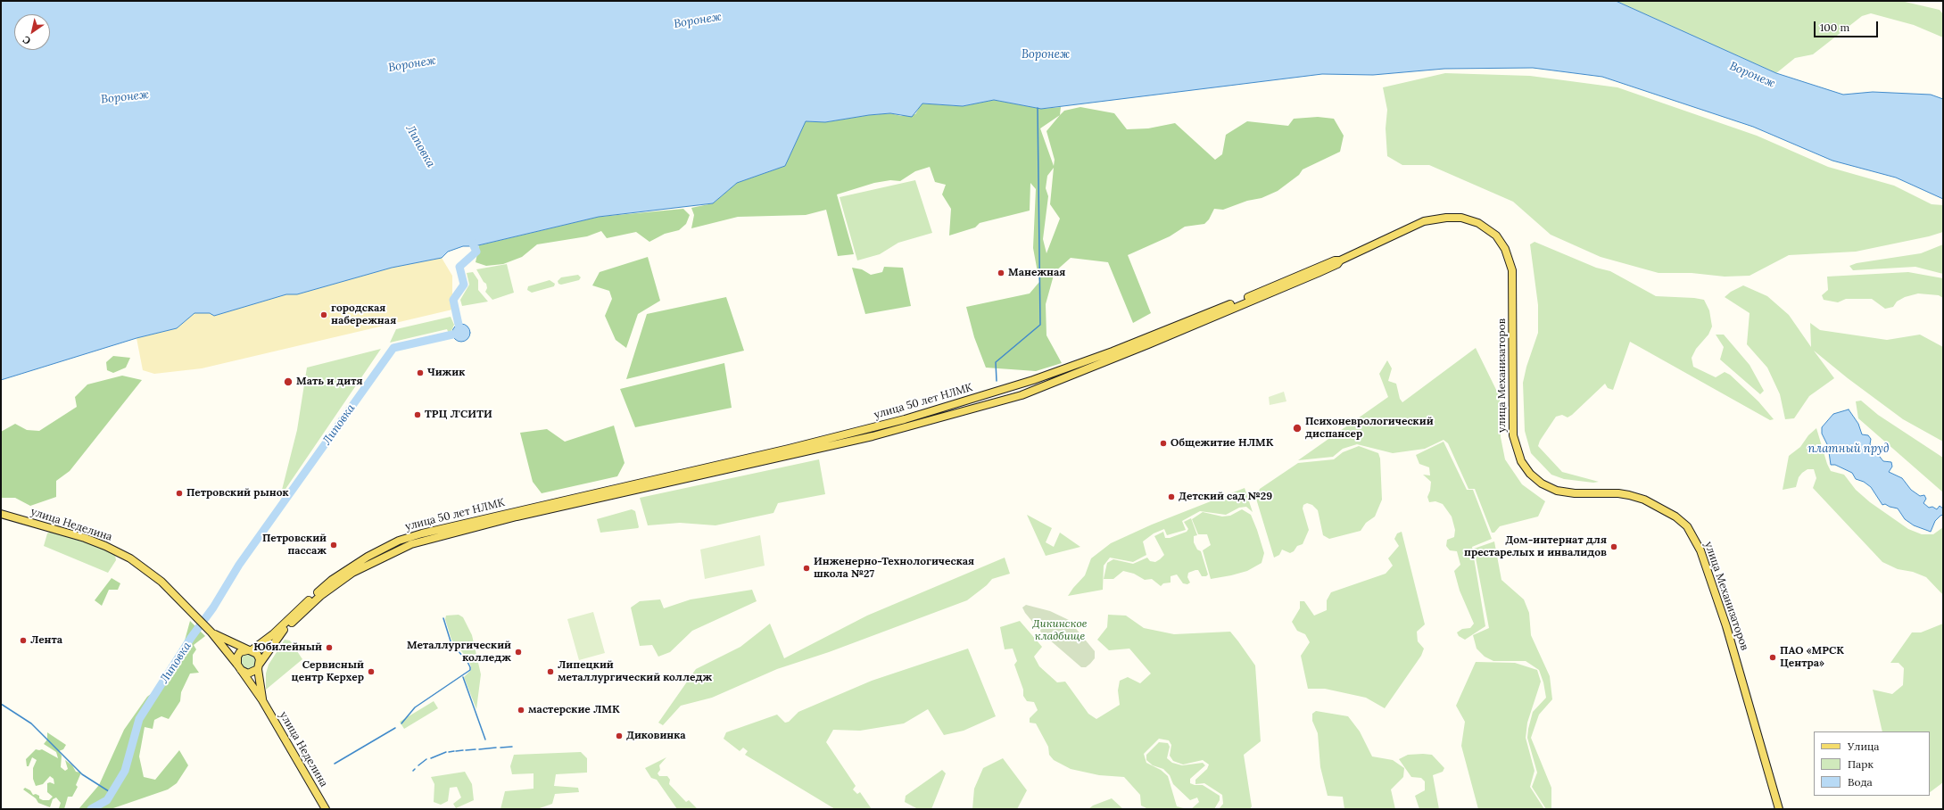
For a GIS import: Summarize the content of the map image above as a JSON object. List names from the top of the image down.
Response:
{
  "streets": {
    "main road": ["улица Механизаторов", "улица 50 лет НЛМК", "улица Неделина"]
  },
  "crossings": [
    ["улица Механизаторов", "улица 50 лет НЛМК"],
    ["улица 50 лет НЛМК", "улица Неделина"]
  ],
  "water": ["Воронеж", "Липовка", "платный пруд"],
  "parks": ["Дикинское кладбище"],
  "places": [
    "Манежная",
    "городская набережная",
    "Чижик",
    "Мать и дитя",
    "ТРЦ Л'СИТИ",
    "Психоневрологический диспансер",
    "Общежитие НЛМК",
    "Петровский рынок",
    "Детский сад №29",
    "Петровский пассаж",
    "Дом-интернат для престарелых и инвалидов",
    "Инженерно-Технологическая школа №27",
    "Лента",
    "Юбилейный",
    "Металлургический колледж",
    "ПАО «МРСК Центра»",
    "Сервисный центр Керхер",
    "Липецкий металлургический колледж",
    "мастерские ЛМК",
    "Диковинка"
  ],
  "legend": ["Улица", "Парк", "Вода"],
  "scale_bar": "100 m",
  "north": "bottom left"
}
